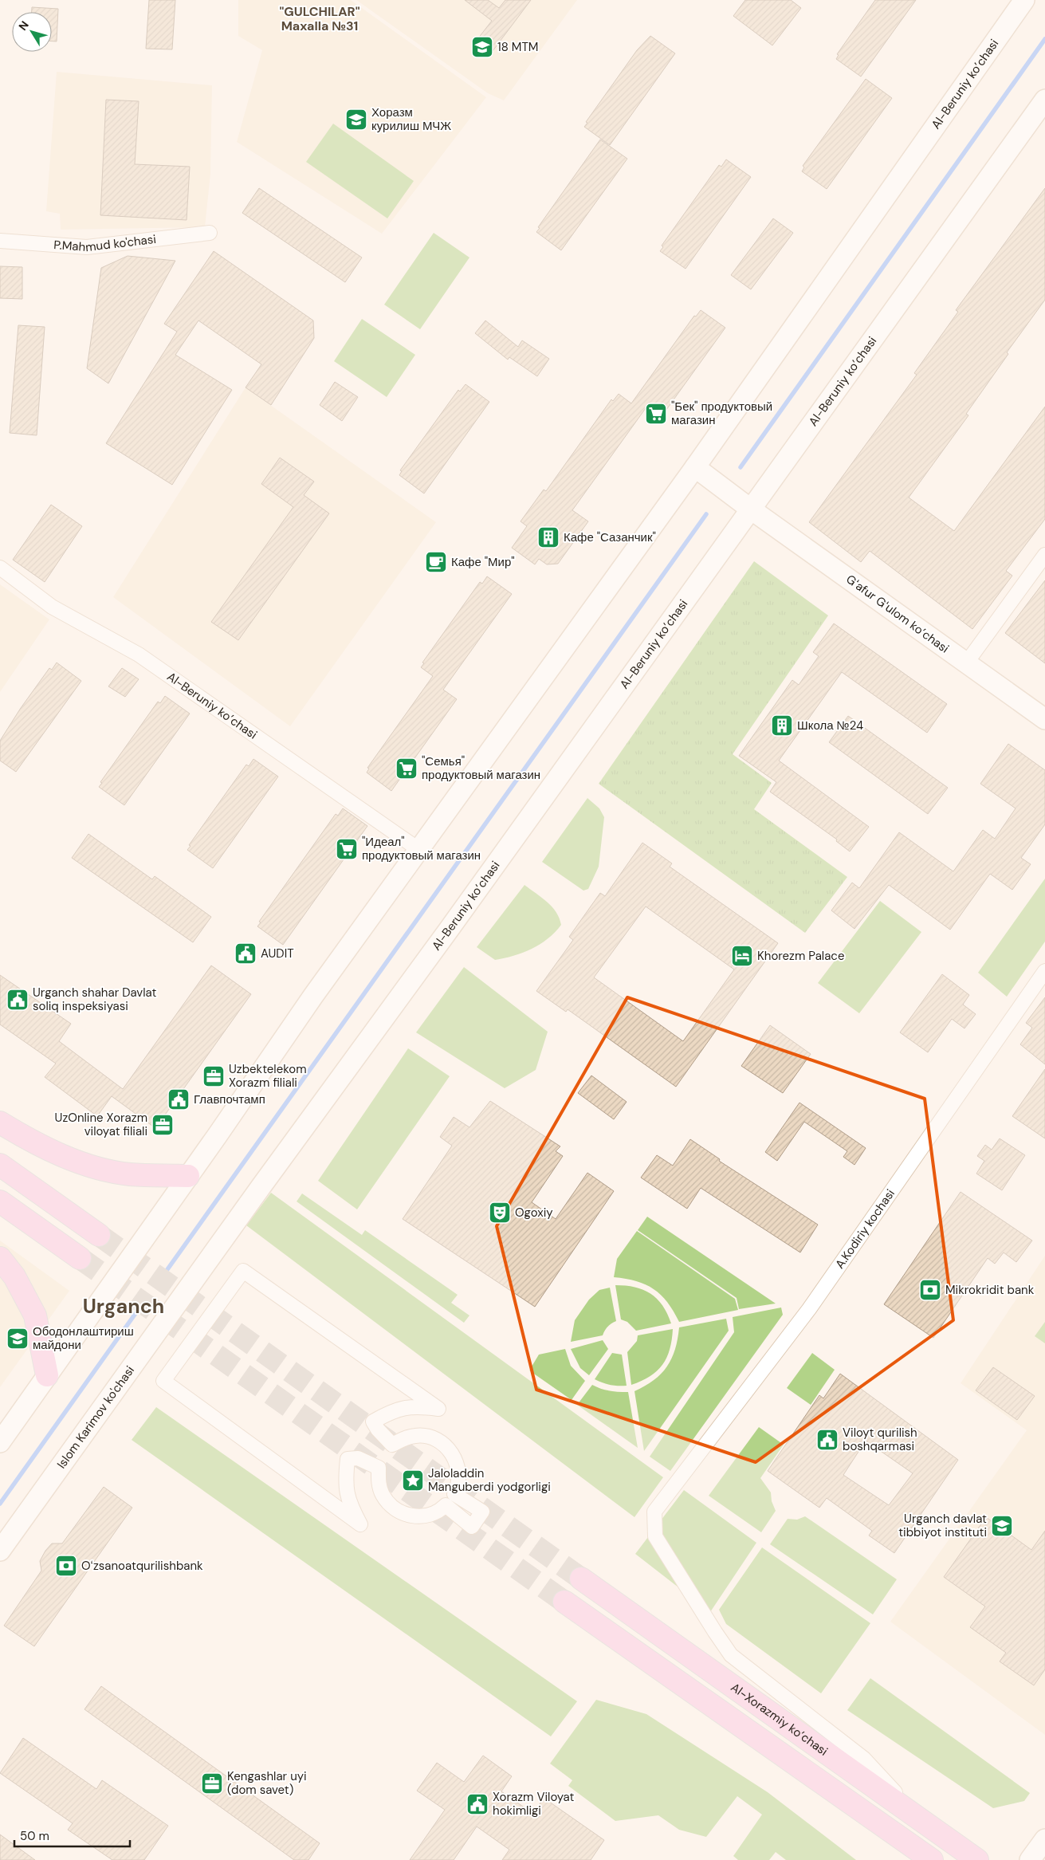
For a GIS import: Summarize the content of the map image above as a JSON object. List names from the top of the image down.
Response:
{
  "streets": {
    "main road": [
      "Al-Beruniy ko’chasi",
      "Gʻafur Gʻulom ko’chasi",
      "Islom Karimov ko'chasi",
      "Al-Xorazmiy ko’chasi"
    ],
    "street": ["P.Mahmud ko'chasi", "A.Kodiriy kochasi"]
  },
  "crossings": [
    ["Al-Beruniy ko’chasi", "Gʻafur Gʻulom ko’chasi"],
    ["Al-Beruniy ko’chasi", "Islom Karimov ko'chasi"],
    ["A.Kodiriy kochasi", "Al-Xorazmiy ko’chasi"]
  ],
  "districts": ["\"GULCHILAR\" Maxalla №31", "Urganch"],
  "places": {
    "school or university": [
      "18 MTM",
      "Хоразм курилиш МЧЖ",
      "Ободонлаштириш майдони",
      "Urganch davlat tibbiyot instituti"
    ],
    "supermarket": ["\"Бек\" продуктовый магазин", "\"Семья\" продуктовый магазин", "\"Идеал\" продуктовый магазин"],
    "building": ["Кафе \"Сазанчик\"", "Школа №24"],
    "cafe": ["Кафе \"Мир\""],
    "public building": [
      "AUDIT",
      "Urganch shahar Davlat soliq inspeksiyasi",
      "Главпочтамп",
      "Viloyt qurilish boshqarmasi",
      "Xorazm Viloyat hokimligi"
    ],
    "hotel": ["Khorezm Palace"],
    "office": ["Uzbektelekom Xorazm filiali", "UzOnline Xorazm viloyat filiali", "Kengashlar uyi (dom savet)"],
    "theatre": ["Ogoxiy"],
    "bank": ["Mikrokridit bank", "Oʻzsanoatqurilishbank"],
    "place": ["Jaloladdin Manguberdi yodgorligi"]
  },
  "scale_bar": "50 m",
  "north": "top left"
}
